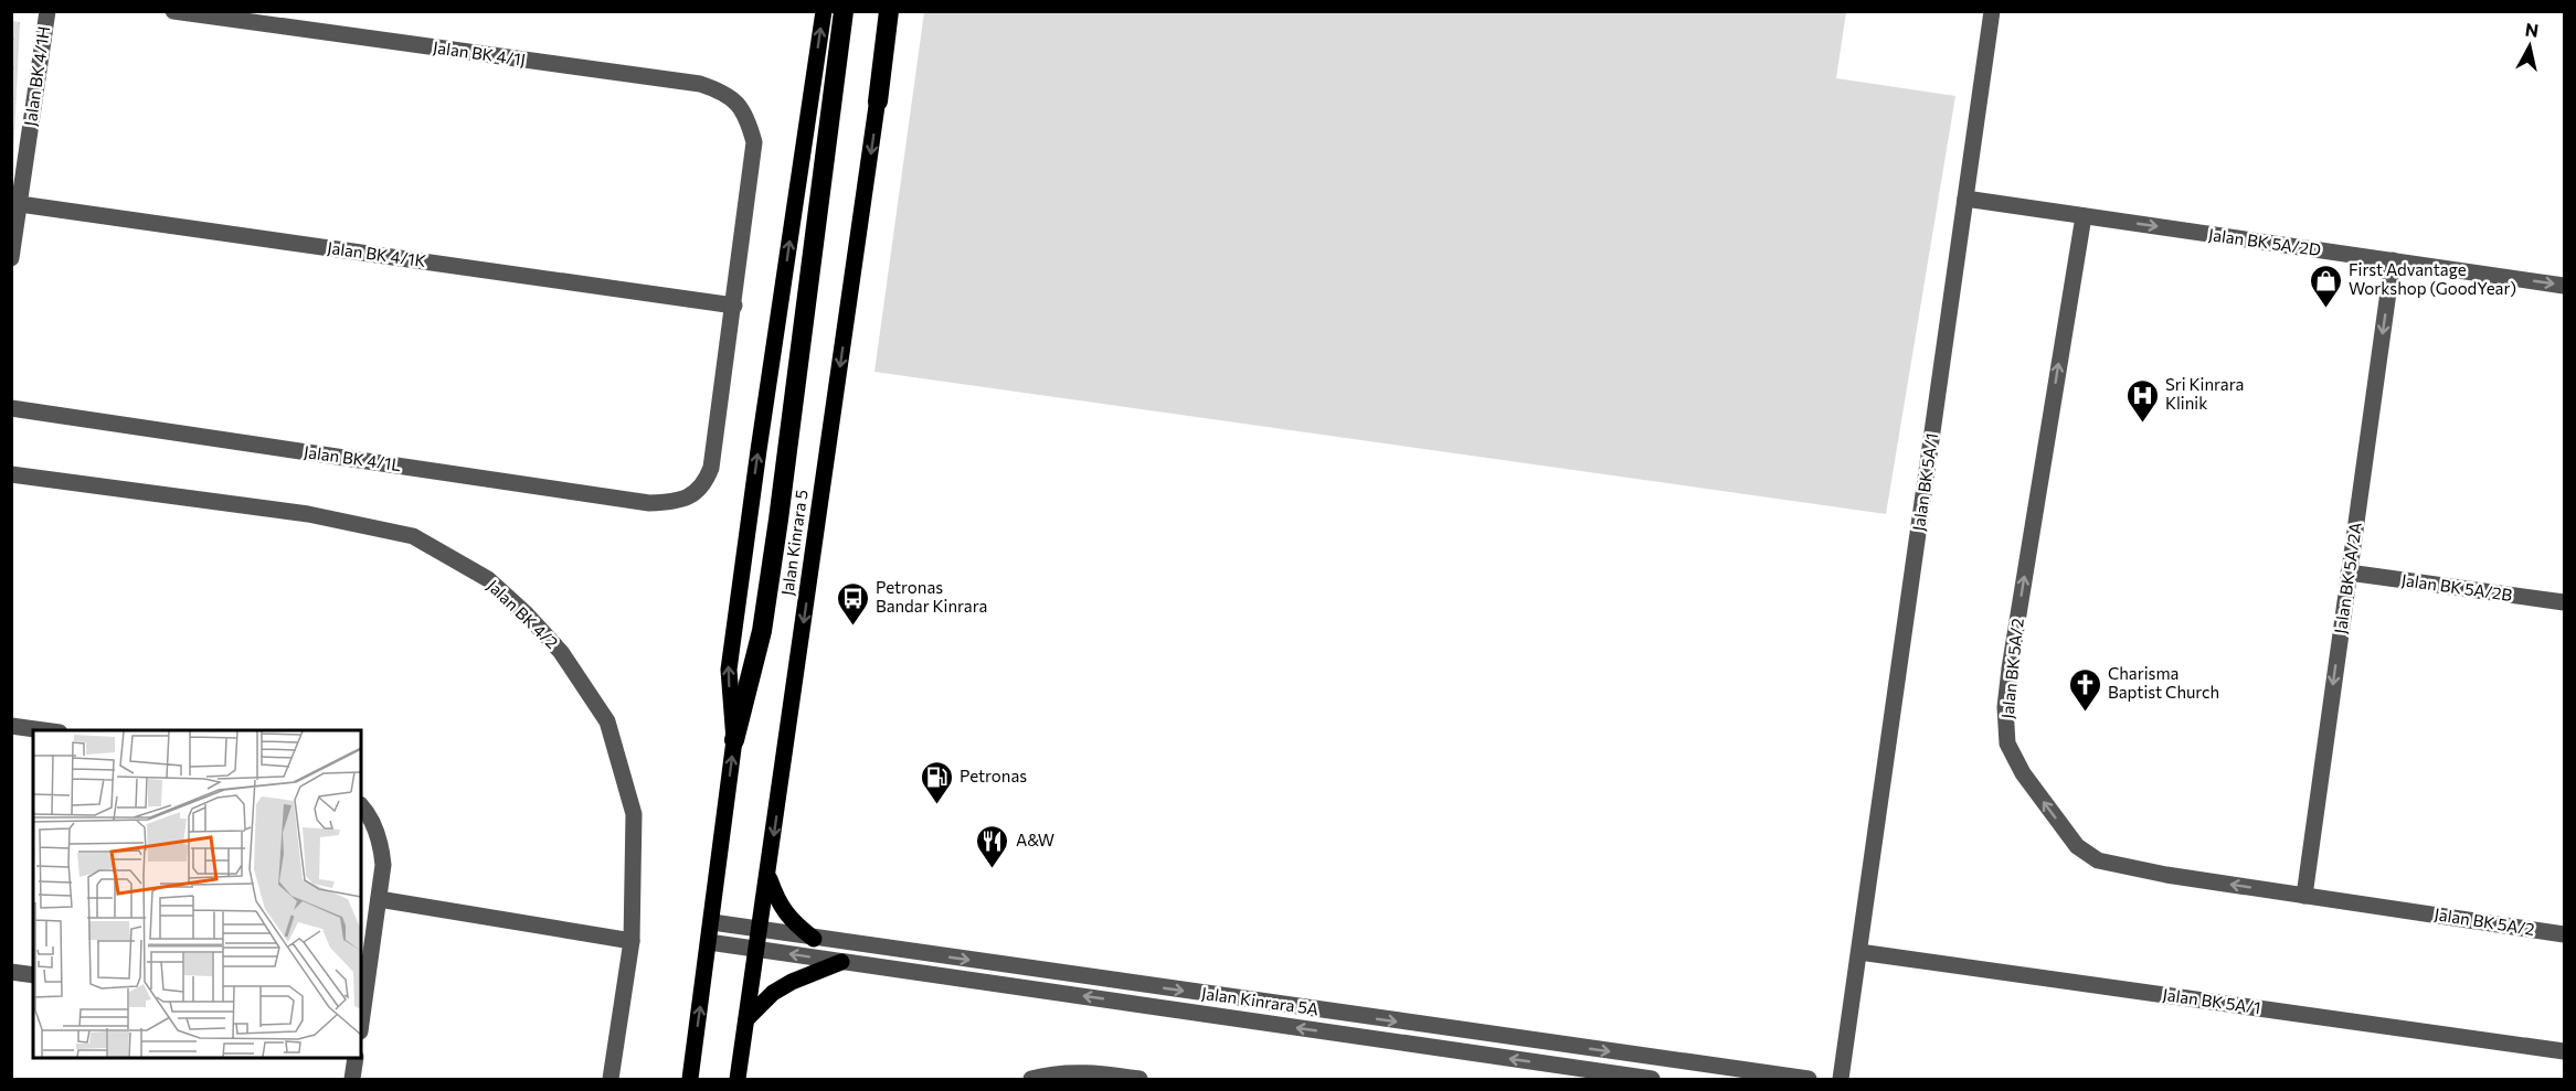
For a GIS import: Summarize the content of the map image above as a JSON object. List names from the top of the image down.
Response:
{
  "streets": {
    "main road": ["Jalan Kinrara 5"],
    "street": [
      "Jalan BK 4/1J",
      "Jalan BK 4/1H",
      "Jalan BK 5A/2D",
      "Jalan BK 4/1K",
      "Jalan BK 4/1L",
      "Jalan BK 5A/1",
      "Jalan BK 5A/2A",
      "Jalan BK 5A/2B",
      "Jalan BK 4/2",
      "Jalan BK 5A/2",
      "Jalan Kinrara 5A"
    ]
  },
  "crossings": [
    ["Jalan BK 4/1J", "Jalan BK 4/1K"],
    ["Jalan BK 4/1J", "Jalan BK 4/1L"],
    ["Jalan BK 4/1H", "Jalan BK 4/1K"],
    ["Jalan BK 5A/2D", "Jalan BK 5A/1"],
    ["Jalan BK 5A/2D", "Jalan BK 5A/2A"],
    ["Jalan BK 5A/2D", "Jalan BK 5A/2"],
    ["Jalan BK 4/1K", "Jalan BK 4/1L"],
    ["Jalan Kinrara 5", "Jalan Kinrara 5A"],
    ["Jalan BK 5A/2A", "Jalan BK 5A/2B"],
    ["Jalan BK 5A/2A", "Jalan BK 5A/2"]
  ],
  "one_way": ["Jalan BK 5A/2D", "Jalan BK 5A/2A", "Jalan BK 5A/2"],
  "places": {
    "shop": ["First Advantage Workshop (GoodYear)"],
    "hospital": ["Sri Kinrara Klinik"],
    "bus stop": ["Petronas Bandar Kinrara"],
    "church": ["Charisma Baptist Church"],
    "fuel station": ["Petronas"],
    "restaurant": ["A&W"]
  },
  "north": "top"
}
